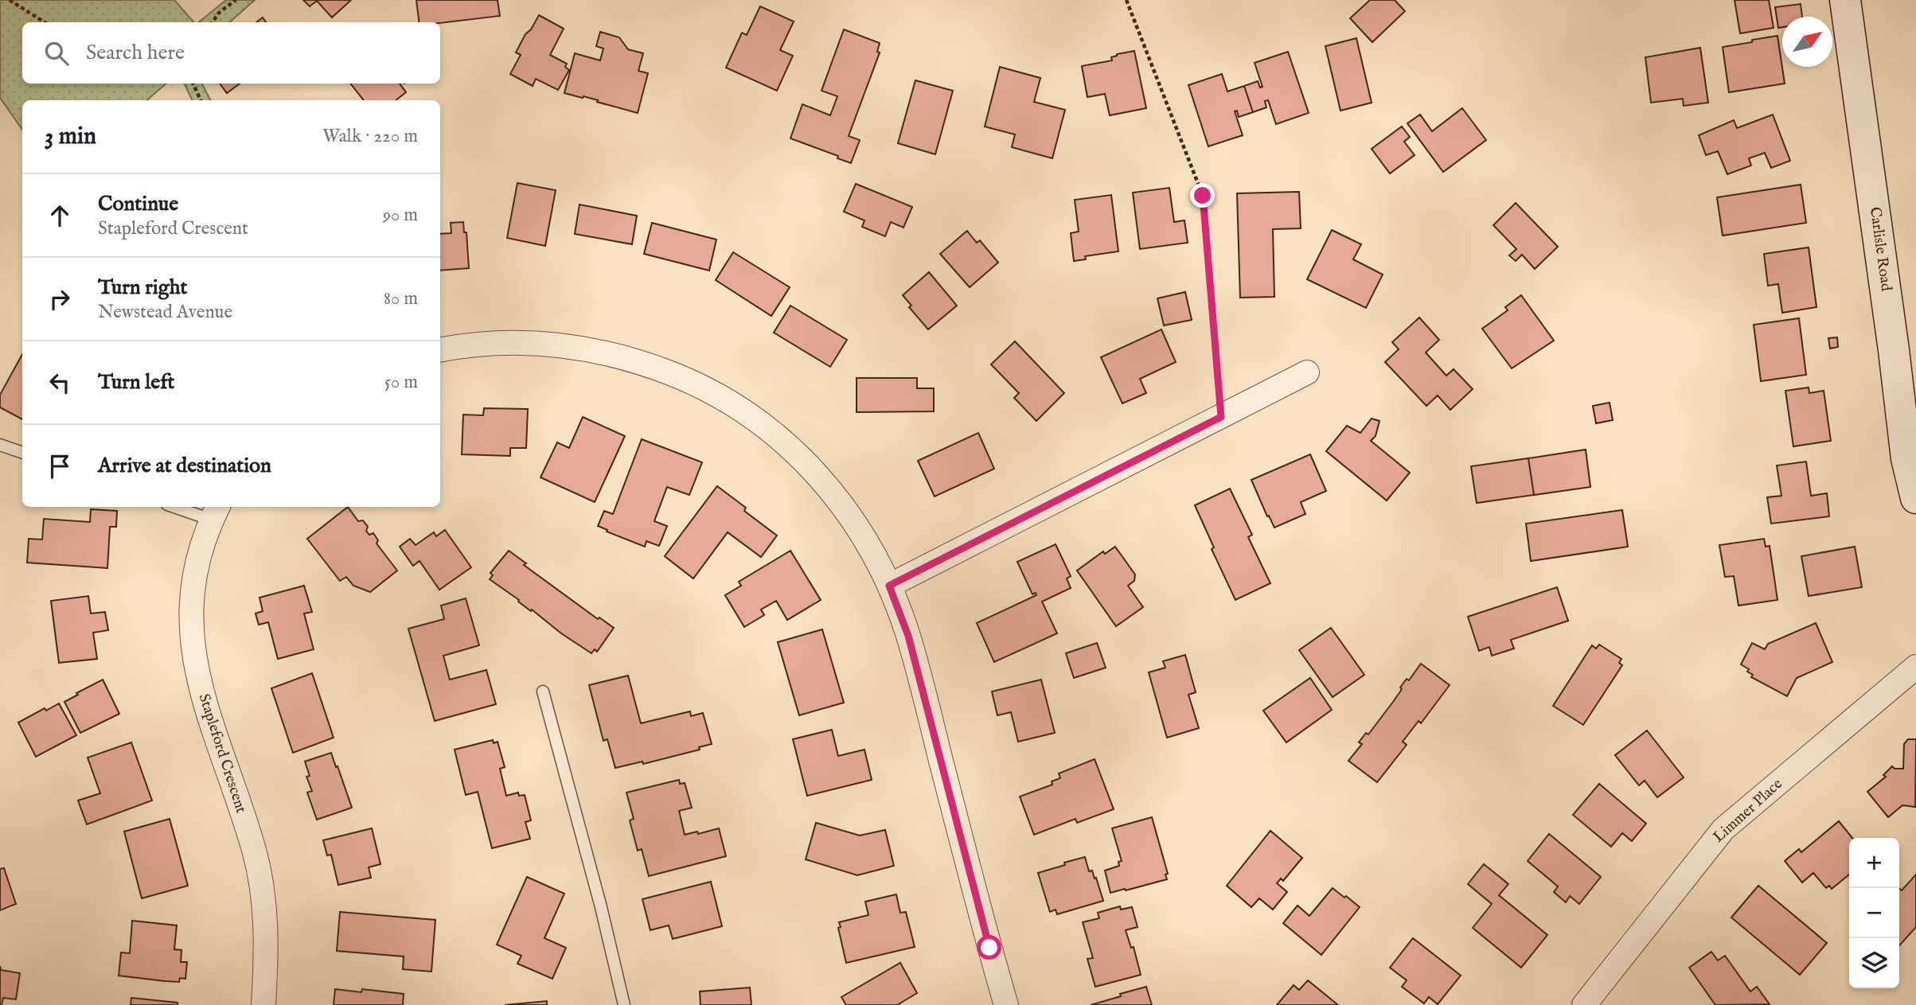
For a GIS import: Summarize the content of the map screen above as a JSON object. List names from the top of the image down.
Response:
{
  "streets": {
    "main road": ["Carlisle Road"],
    "street": ["Stapleford Crescent", "Limmer Place"]
  },
  "north": "top right",
  "page": {
    "search": "Search here",
    "heading": ["3 min", "Walk · 220 m"],
    "list": [
      ["Continue", "Stapleford Crescent", "90 m"],
      ["Turn right", "Newstead Avenue", "80 m"],
      ["Turn left", "50 m"],
      "Arrive at destination"
    ],
    "map_buttons": ["+", "−"]
  }
}
